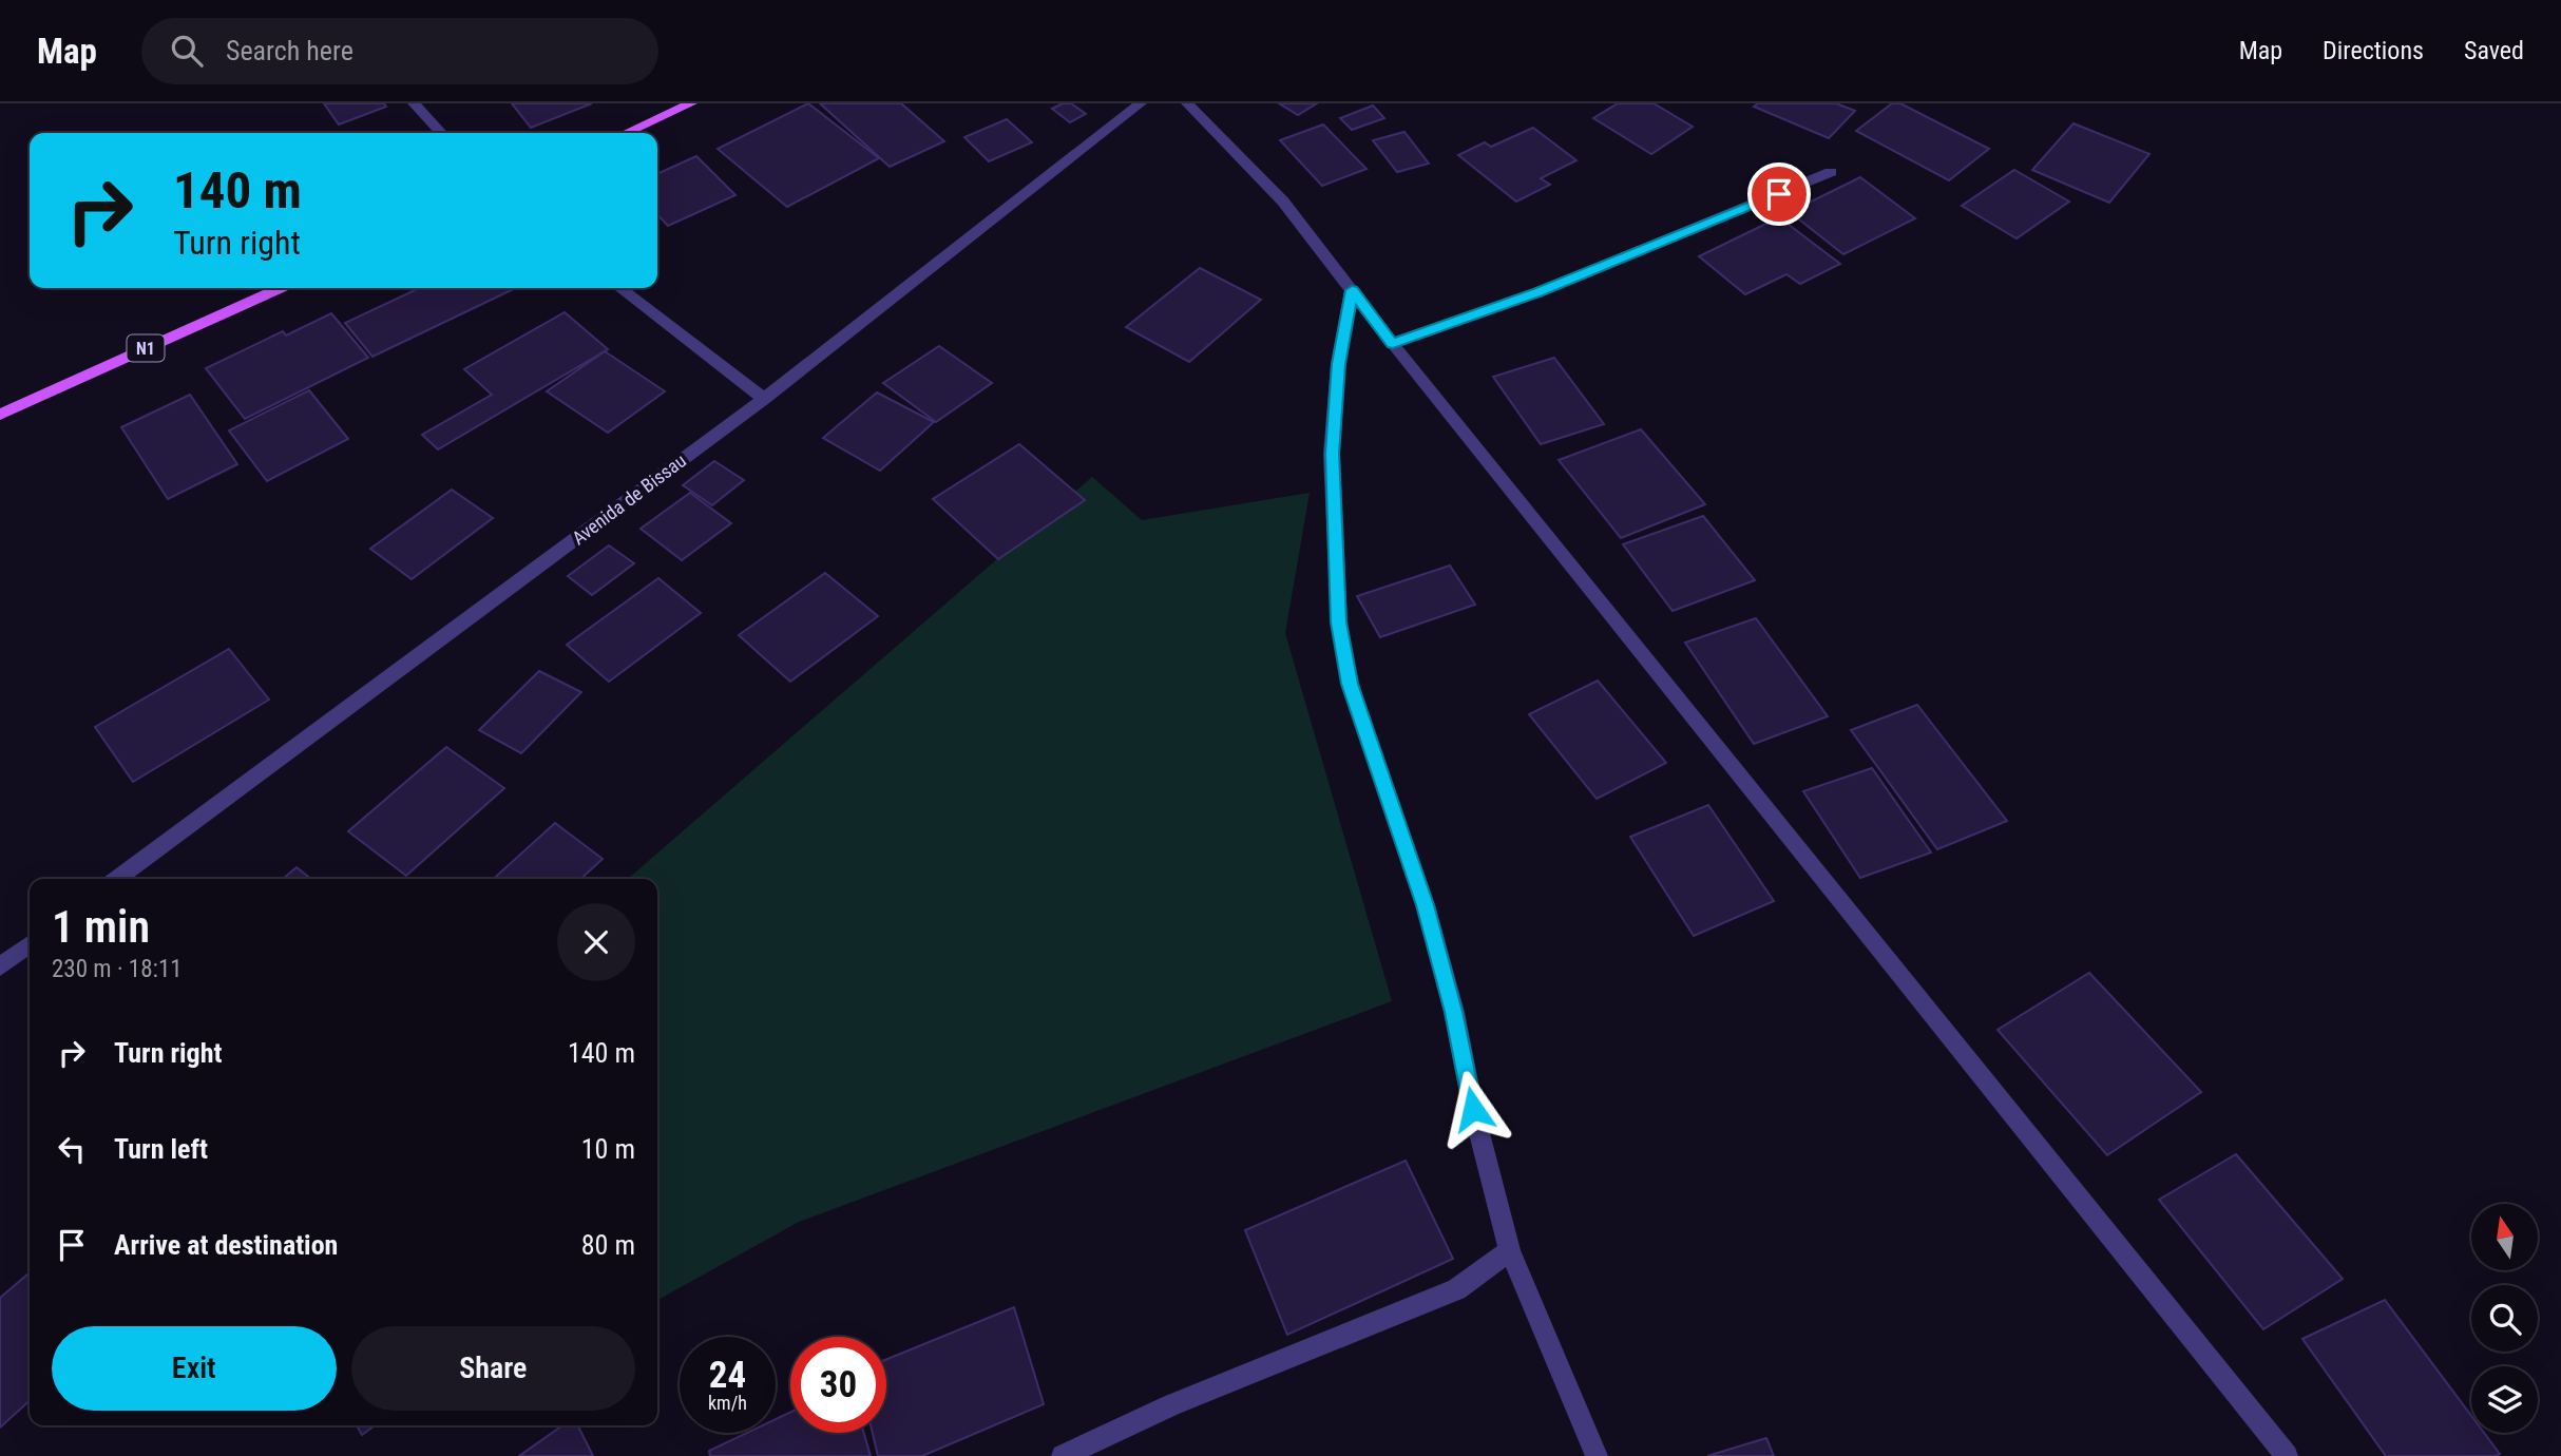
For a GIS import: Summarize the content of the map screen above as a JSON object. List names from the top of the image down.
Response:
{
  "streets": {
    "main road": ["N1"],
    "street": ["Avenida de Bissau"]
  },
  "north": "top",
  "page": {
    "header": "Map",
    "search": "Search here",
    "nav": ["Map", "Directions", "Saved"],
    "turn": ["140 m", "Turn right"],
    "heading": ["1 min", "230 m · 18:11"],
    "list": [
      {
        "name": "Turn right",
        "value": "140 m"
      },
      {
        "name": "Turn left",
        "value": "10 m"
      },
      {
        "name": "Arrive at destination",
        "value": "80 m"
      }
    ],
    "buttons": ["Exit", "Share"],
    "speed": "24 km/h",
    "limit": "30"
  }
}
